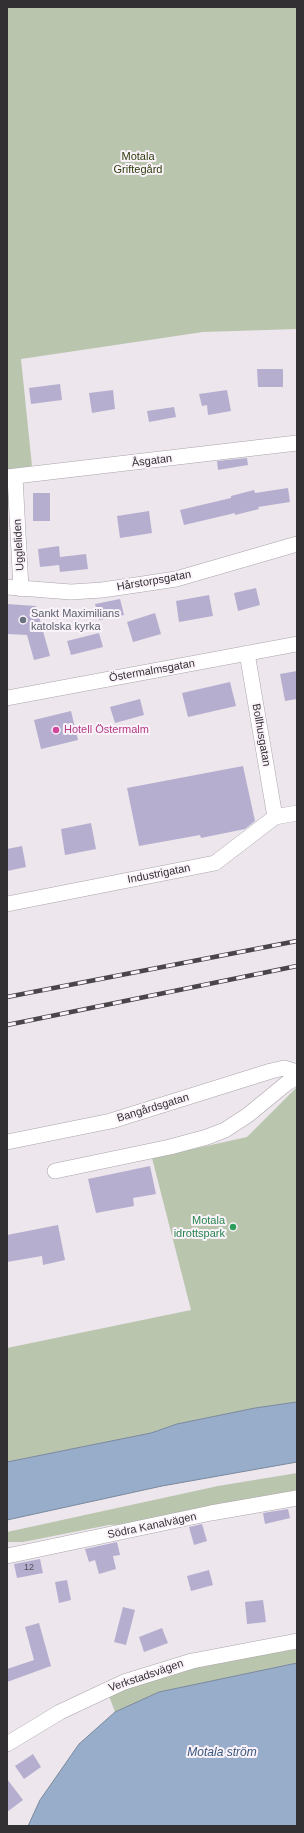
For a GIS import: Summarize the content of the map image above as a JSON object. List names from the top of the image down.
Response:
{
  "streets": {
    "street": [
      "Åsgatan",
      "Uggleliden",
      "Hårstorpsgatan",
      "Östermalmsgatan",
      "Bollhusgatan",
      "Industrigatan",
      "Bangårdsgatan",
      "Södra Kanalvägen",
      "Verkstadsvägen"
    ]
  },
  "crossings": [
    ["Åsgatan", "Uggleliden"],
    ["Uggleliden", "Hårstorpsgatan"],
    ["Östermalmsgatan", "Bollhusgatan"],
    ["Bollhusgatan", "Industrigatan"]
  ],
  "water": ["Motala ström"],
  "parks": ["Motala Griftegård"],
  "places": ["Sankt Maximilians katolska kyrka", "Hotell Östermalm", "Motala idrottspark"],
  "house_numbers": ["12"]
}
